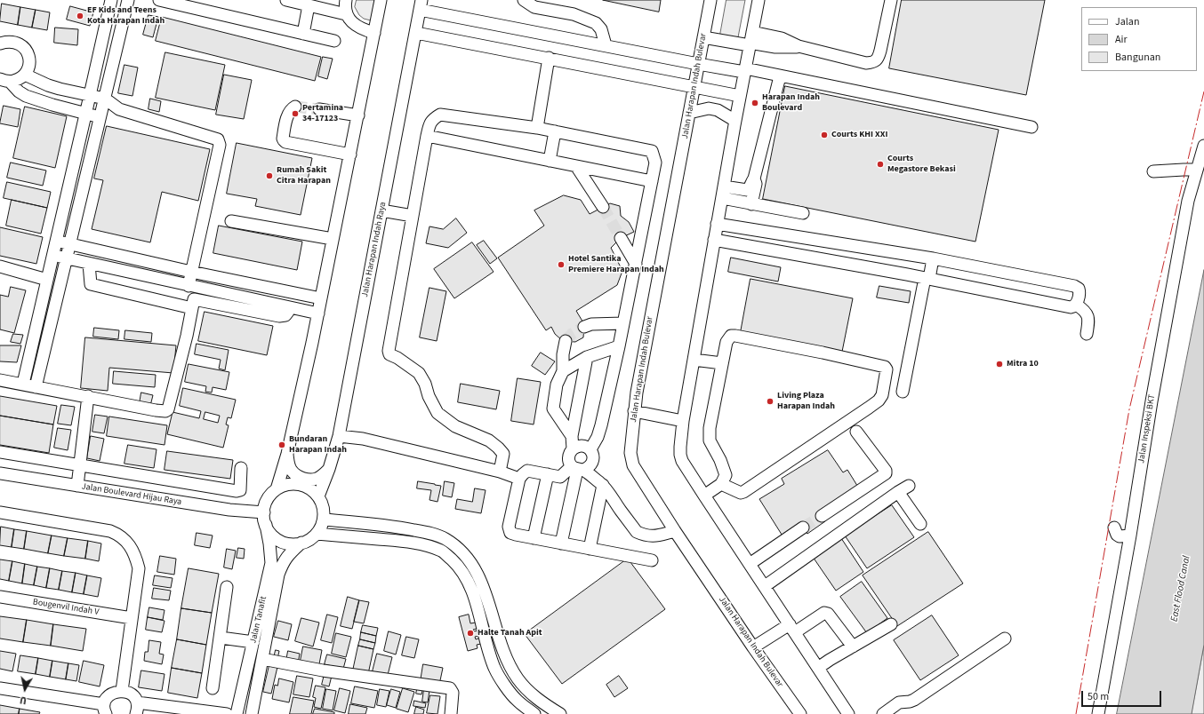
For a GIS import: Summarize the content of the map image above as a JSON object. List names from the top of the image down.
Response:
{
  "streets": {
    "street": [
      "Jalan Harapan Indah Bulevar",
      "Jalan Harapan Indah Raya",
      "Jalan Inspeksi BKT",
      "Jalan Boulevard Hijau Raya",
      "Bougenvil Indah V",
      "Jalan Tanafit"
    ]
  },
  "crossings": [
    ["Jalan Harapan Indah Raya", "Jalan Boulevard Hijau Raya"],
    ["Jalan Harapan Indah Raya", "Jalan Tanafit"],
    ["Jalan Boulevard Hijau Raya", "Jalan Tanafit"]
  ],
  "water": ["East Flood Canal"],
  "places": [
    "EF Kids and Teens Kota Harapan Indah",
    "Harapan Indah Boulevard",
    "Pertamina 34-17123",
    "Courts KHI XXI",
    "Courts Megastore Bekasi",
    "Rumah Sakit Citra Harapan",
    "Hotel Santika Premiere Harapan Indah",
    "Mitra 10",
    "Living Plaza Harapan Indah",
    "Bundaran Harapan Indah",
    "Halte Tanah Apit"
  ],
  "legend": ["Jalan", "Air", "Bangunan"],
  "scale_bar": "50 m",
  "north": "bottom"
}
